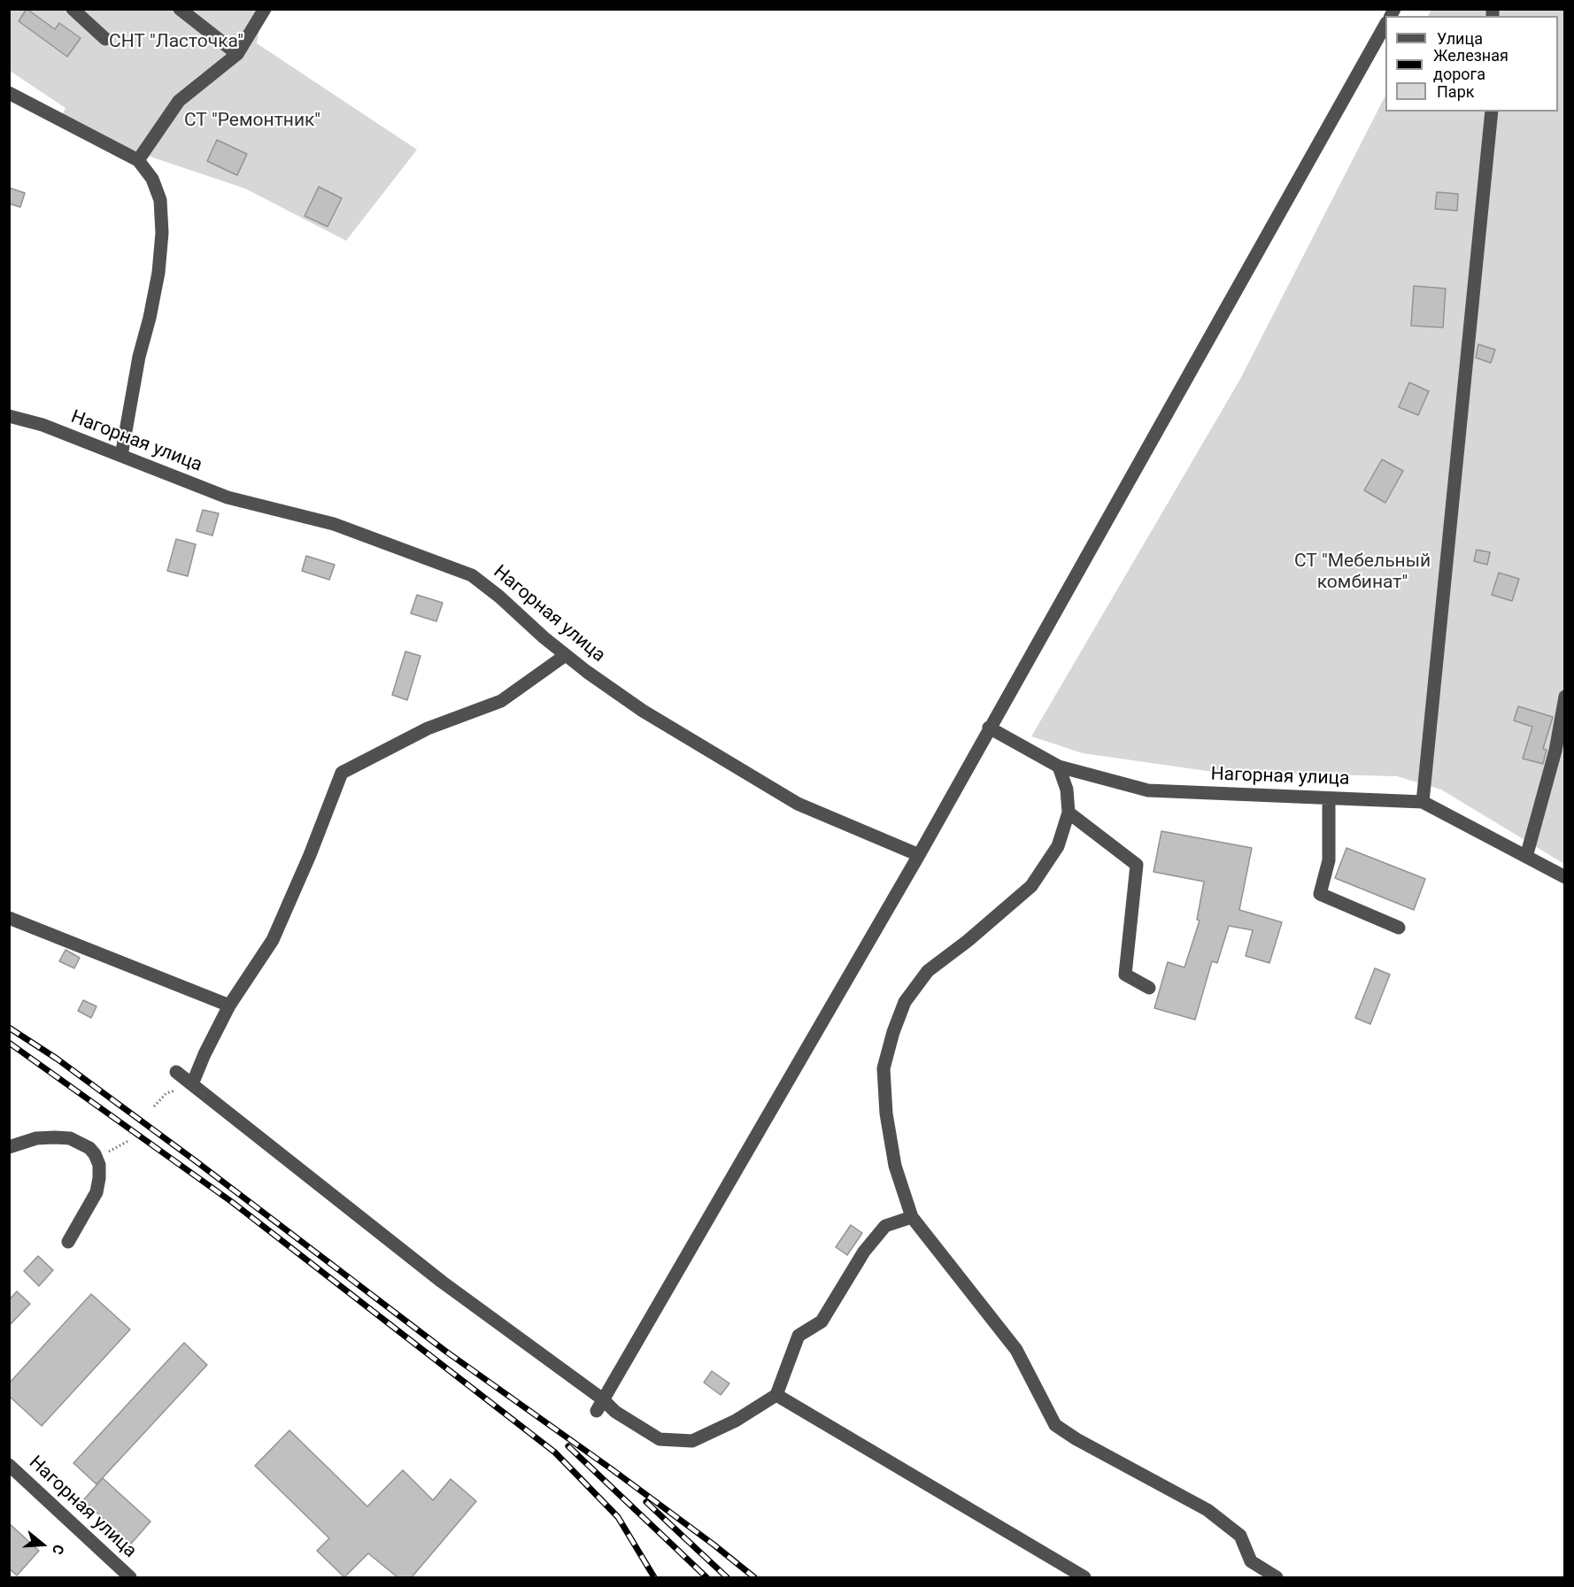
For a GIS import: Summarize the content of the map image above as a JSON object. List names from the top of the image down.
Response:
{
  "streets": {
    "street": ["Нагорная улица"]
  },
  "parks": ["СНТ \"Ласточка\"", "СТ \"Ремонтник\"", "СТ \"Мебельный комбинат\""],
  "legend": ["Улица", "Железная дорога", "Парк"],
  "north": "right"
}
